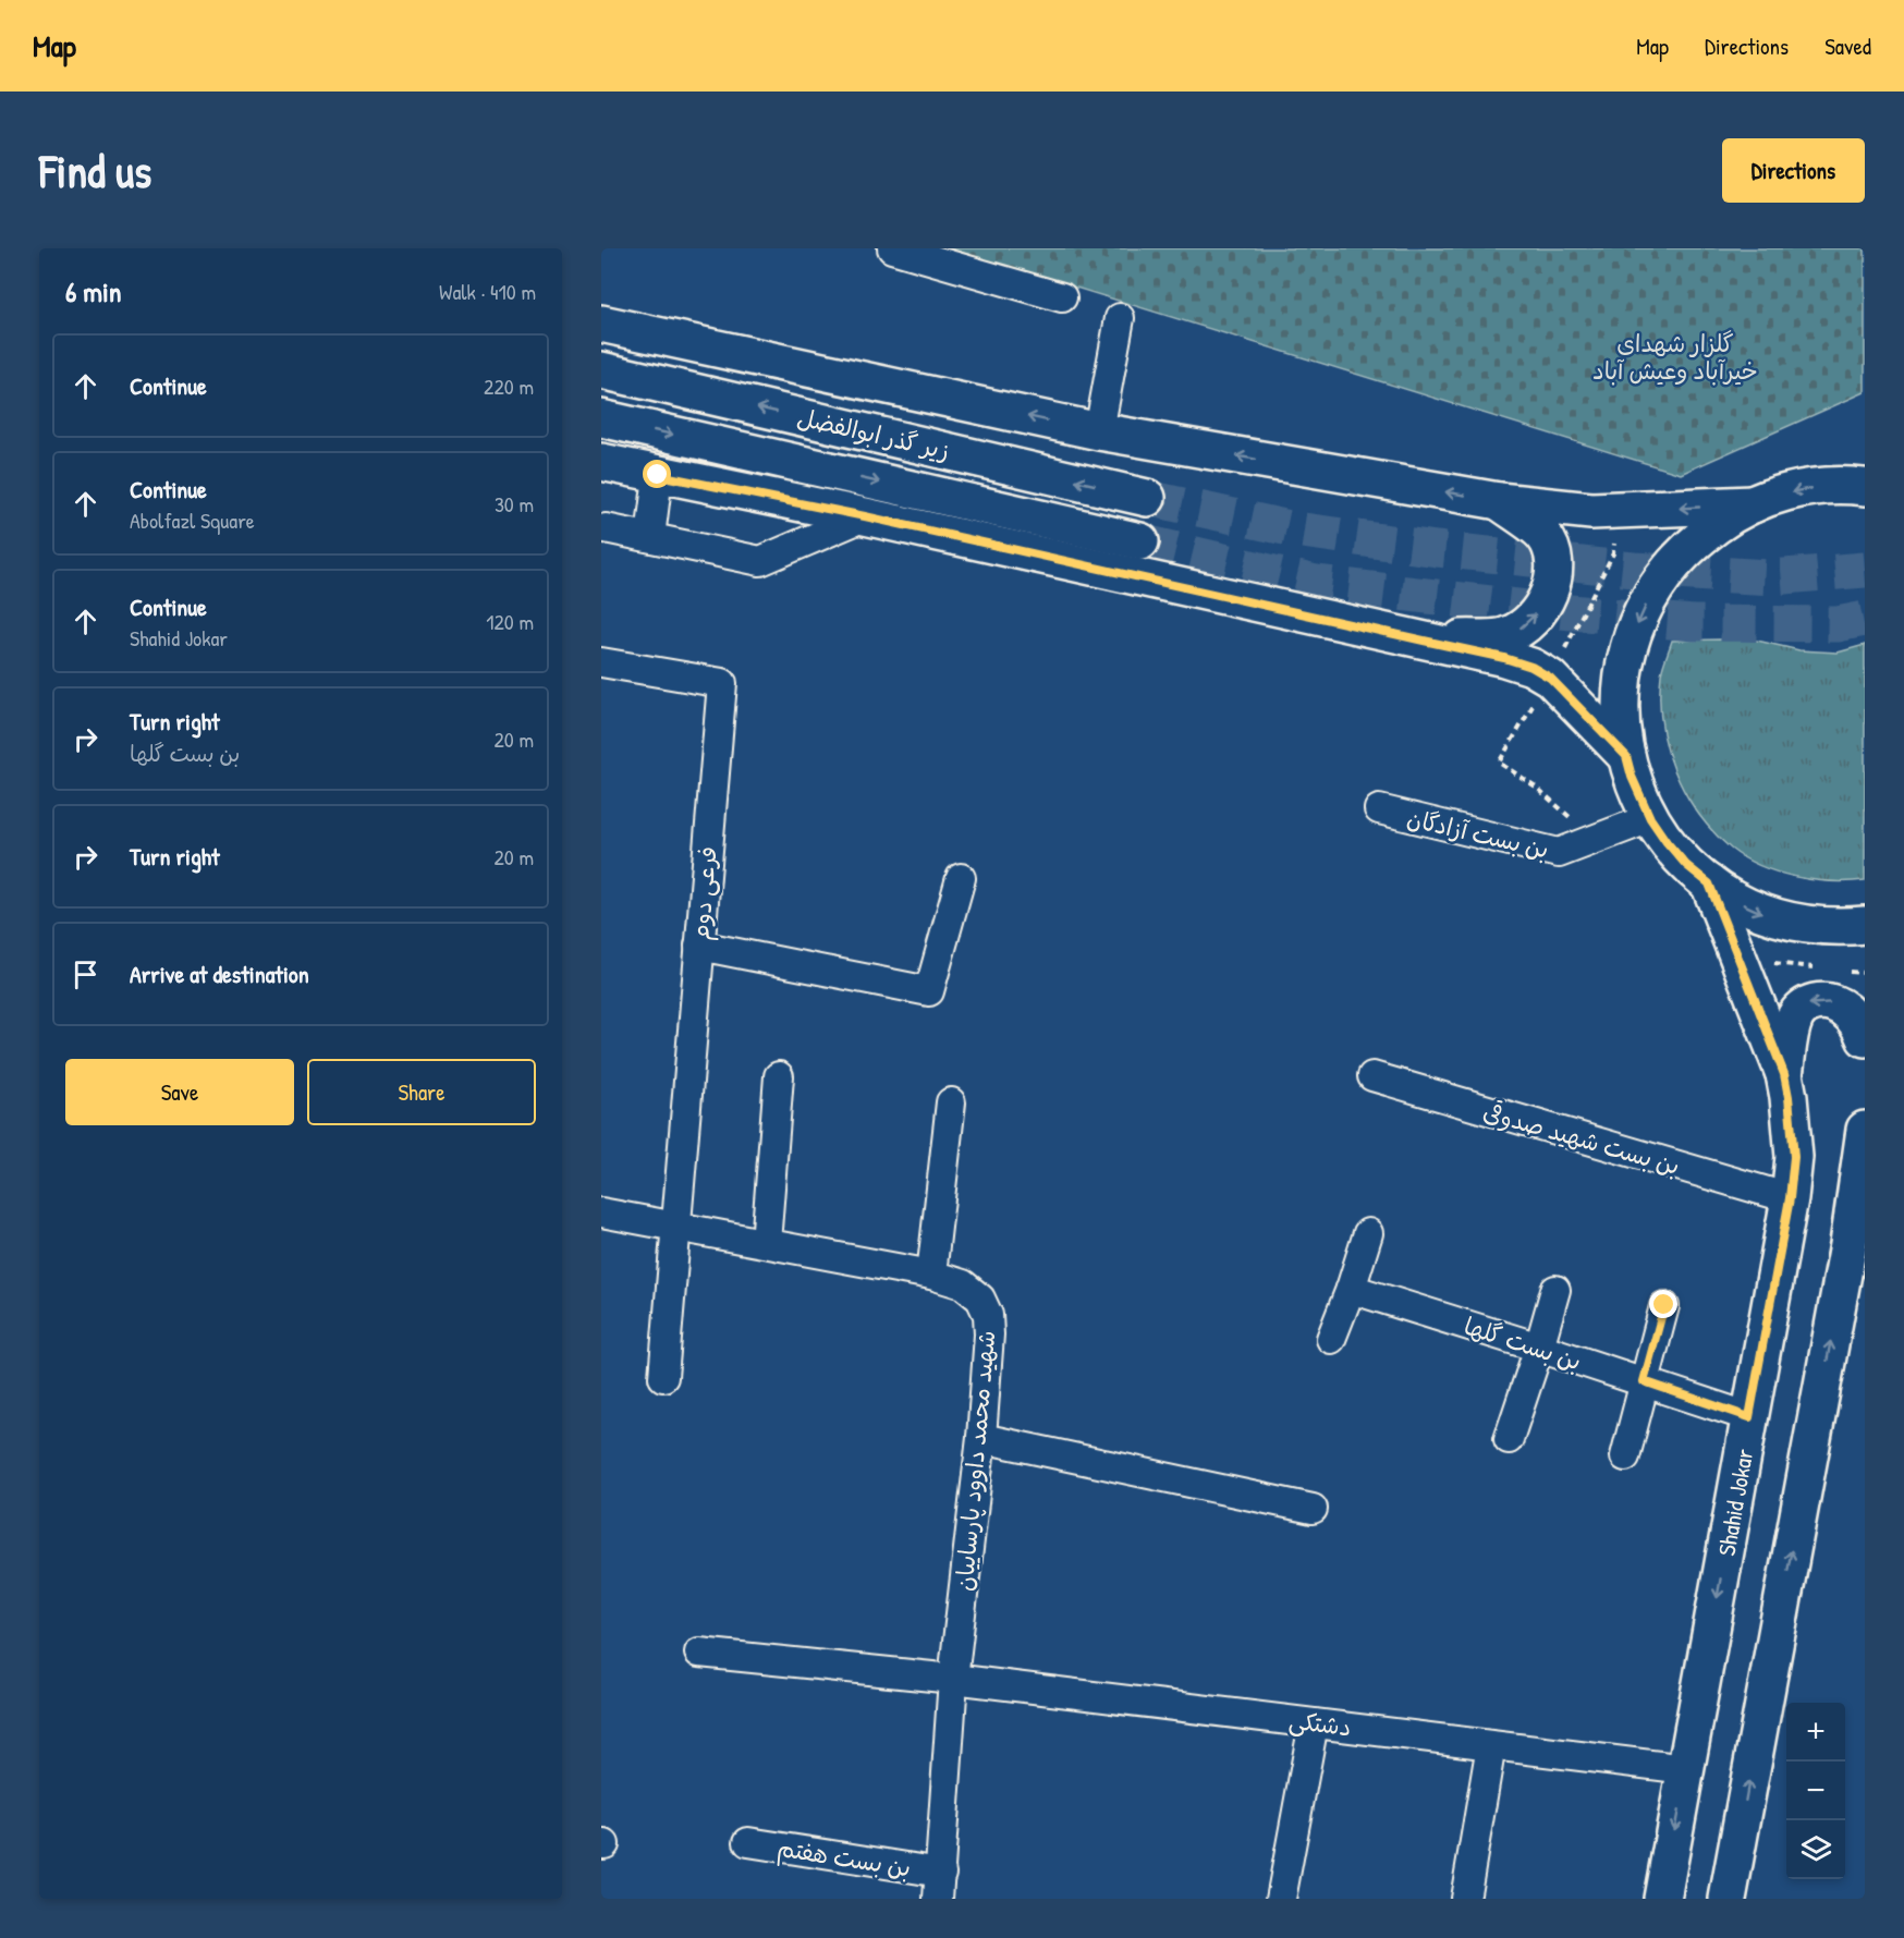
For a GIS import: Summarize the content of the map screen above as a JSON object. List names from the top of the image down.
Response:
{
  "streets": {
    "main road": ["زیر گذر ابوالفضل", "Shahid Jokar"],
    "street": [
      "بن بست آزادگان",
      "فرعی دوم",
      "بن بست شهید صدوقی",
      "بن بست گلها",
      "شهید محمد داوود پارساییان",
      "دشتکی",
      "بن بست هفتم"
    ]
  },
  "crossings": [
    ["فرعی دوم", "شهید محمد داوود پارساییان"],
    ["بن بست شهید صدوقی", "Shahid Jokar"],
    ["بن بست گلها", "Shahid Jokar"],
    ["شهید محمد داوود پارساییان", "دشتکی"],
    ["شهید محمد داوود پارساییان", "بن بست هفتم"],
    ["Shahid Jokar", "دشتکی"]
  ],
  "parks": ["گلزار شهدای خیرآباد وعیش آباد"],
  "page": {
    "header": "Map",
    "nav": ["Map", "Directions", "Saved"],
    "buttons": [
      "Directions",
      ["Save", "Share"]
    ],
    "title": "Find us",
    "heading": ["6 min", "Walk · 410 m"],
    "list": [
      ["Continue", "220 m"],
      ["Continue", "Abolfazl Square", "30 m"],
      ["Continue", "Shahid Jokar", "120 m"],
      ["Turn right", "بن بست گلها", "20 m"],
      ["Turn right", "20 m"],
      "Arrive at destination"
    ],
    "map_buttons": ["+", "−"]
  }
}
